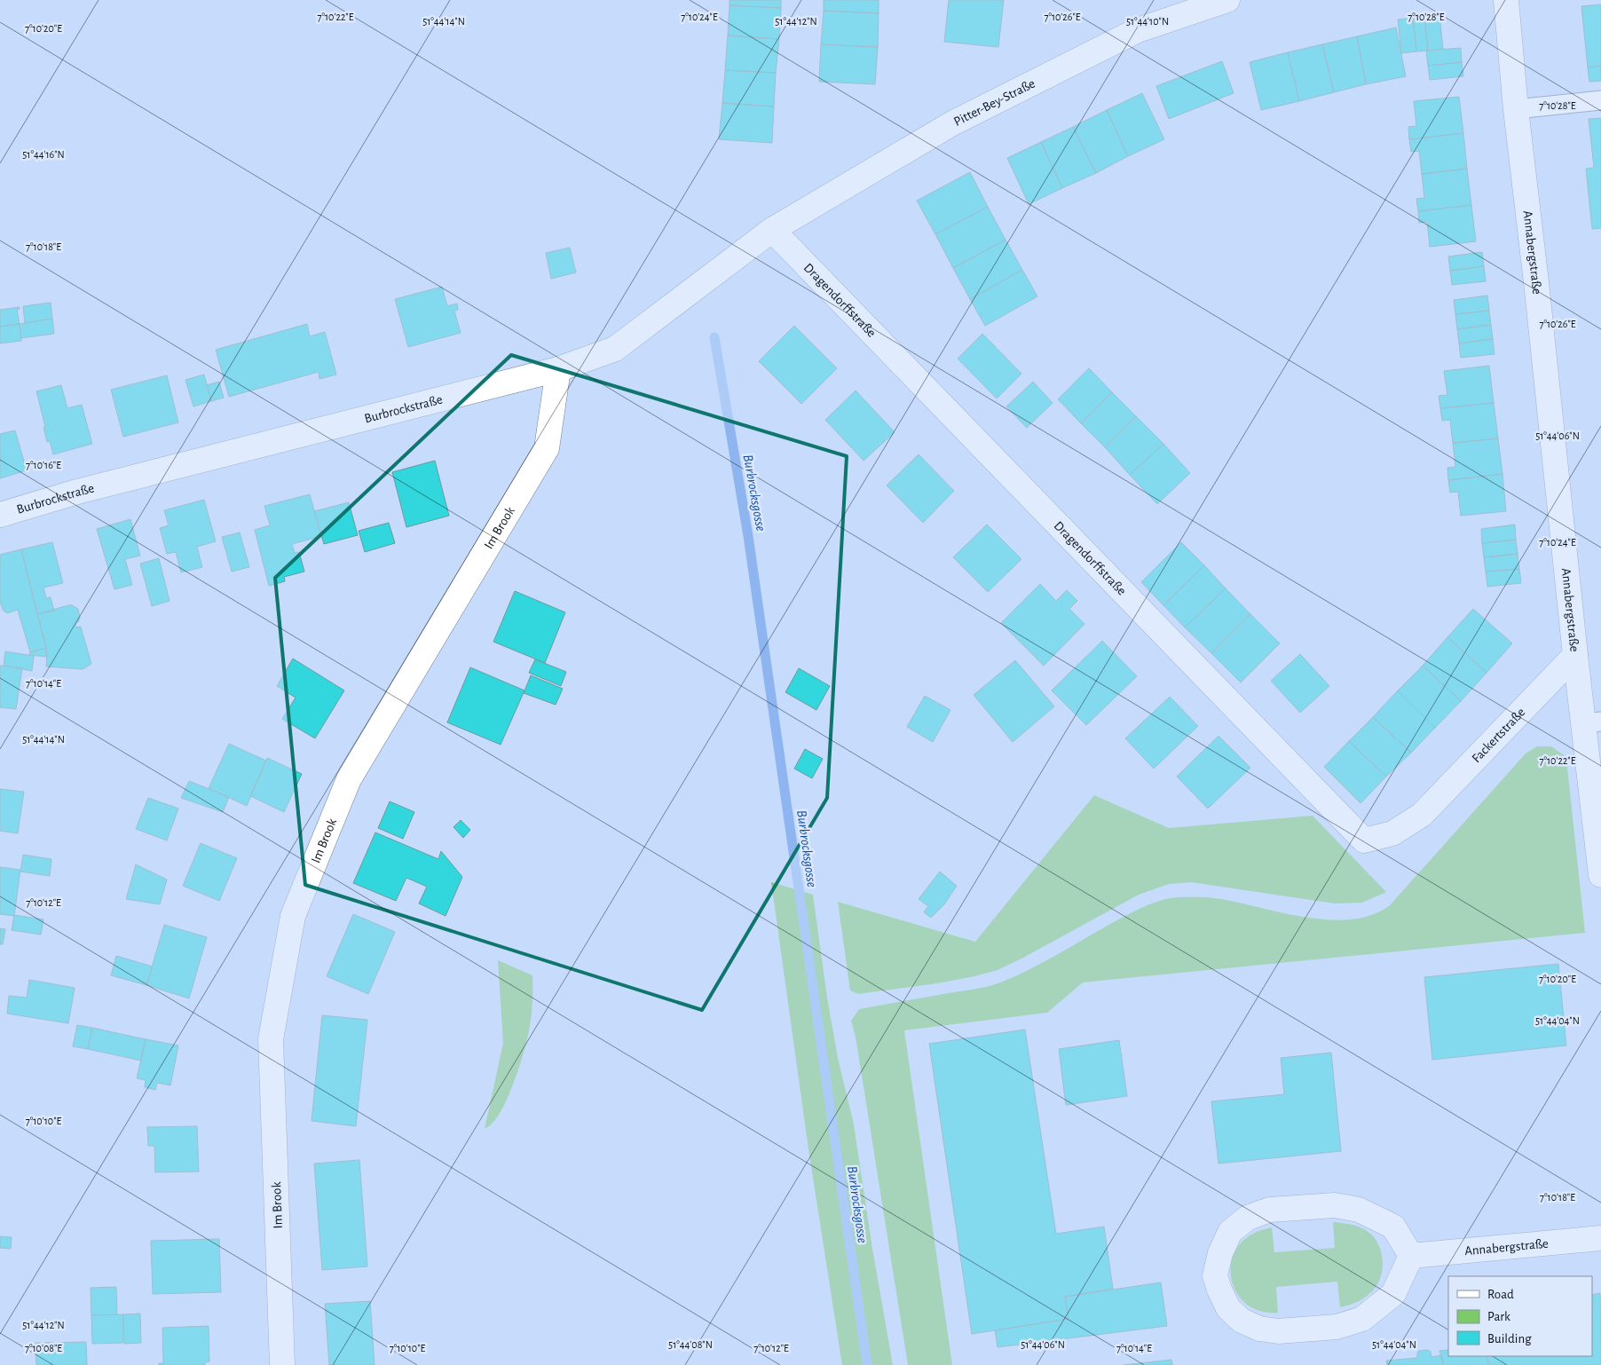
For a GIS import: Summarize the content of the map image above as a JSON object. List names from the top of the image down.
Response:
{
  "streets": {
    "street": [
      "Pitter-Bey-Straße",
      "Annabergstraße",
      "Dragendorffstraße",
      "Burbrockstraße",
      "Im Brook",
      "Fackertstraße"
    ]
  },
  "crossings": [
    ["Pitter-Bey-Straße", "Dragendorffstraße"],
    ["Pitter-Bey-Straße", "Burbrockstraße"],
    ["Annabergstraße", "Fackertstraße"],
    ["Dragendorffstraße", "Burbrockstraße"],
    ["Dragendorffstraße", "Fackertstraße"],
    ["Burbrockstraße", "Im Brook"]
  ],
  "water": ["Burbrocksgosse"],
  "legend": ["Road", "Park", "Building"],
  "coordinates": [
    "7°10'22\"E",
    "7°10'24\"E",
    "7°10'26\"E",
    "7°10'28\"E",
    "51°44'12\"N",
    "51°44'10\"N",
    "51°44'14\"N",
    "7°10'20\"E",
    "51°44'16\"N",
    "7°10'18\"E",
    "51°44'06\"N",
    "7°10'16\"E",
    "7°10'14\"E",
    "7°10'12\"E",
    "51°44'04\"N",
    "7°10'10\"E",
    "51°44'08\"N",
    "7°10'08\"E"
  ]
}
